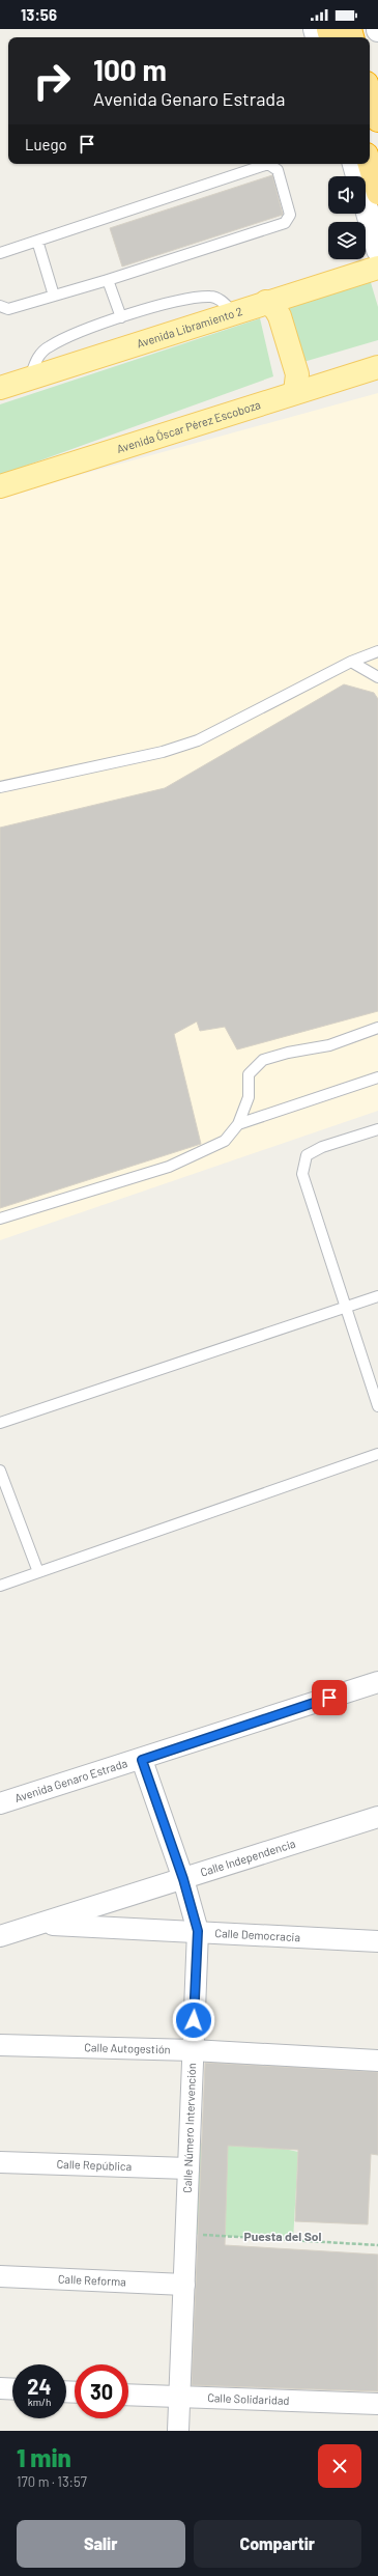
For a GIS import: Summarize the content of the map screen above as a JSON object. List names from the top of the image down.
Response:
{
  "streets": {
    "main road": ["Avenida Libramiento 2", "Avenida Óscar Pérez Escoboza"],
    "street": [
      "Avenida Genaro Estrada",
      "Calle Independencia",
      "Calle Democracia",
      "Calle Autogestión",
      "Calle Número Intervención",
      "Calle República",
      "Calle Reforma",
      "Calle Solidaridad"
    ]
  },
  "crossings": [
    ["Avenida Genaro Estrada", "Calle Número Intervención"],
    ["Calle Independencia", "Calle Democracia"],
    ["Calle Independencia", "Calle Número Intervención"],
    ["Calle Democracia", "Calle Número Intervención"],
    ["Calle Autogestión", "Calle Número Intervención"],
    ["Calle Número Intervención", "Calle República"],
    ["Calle Número Intervención", "Calle Reforma"],
    ["Calle Número Intervención", "Calle Solidaridad"]
  ],
  "districts": ["Puesta del Sol"],
  "page": {
    "status": "13:56",
    "turn": ["100 m", "Avenida Genaro Estrada"],
    "then": "Luego",
    "speed": "24 km/h",
    "limit": "30",
    "heading": ["1 min", "170 m · 13:57"],
    "buttons": ["Salir", "Compartir"]
  }
}
